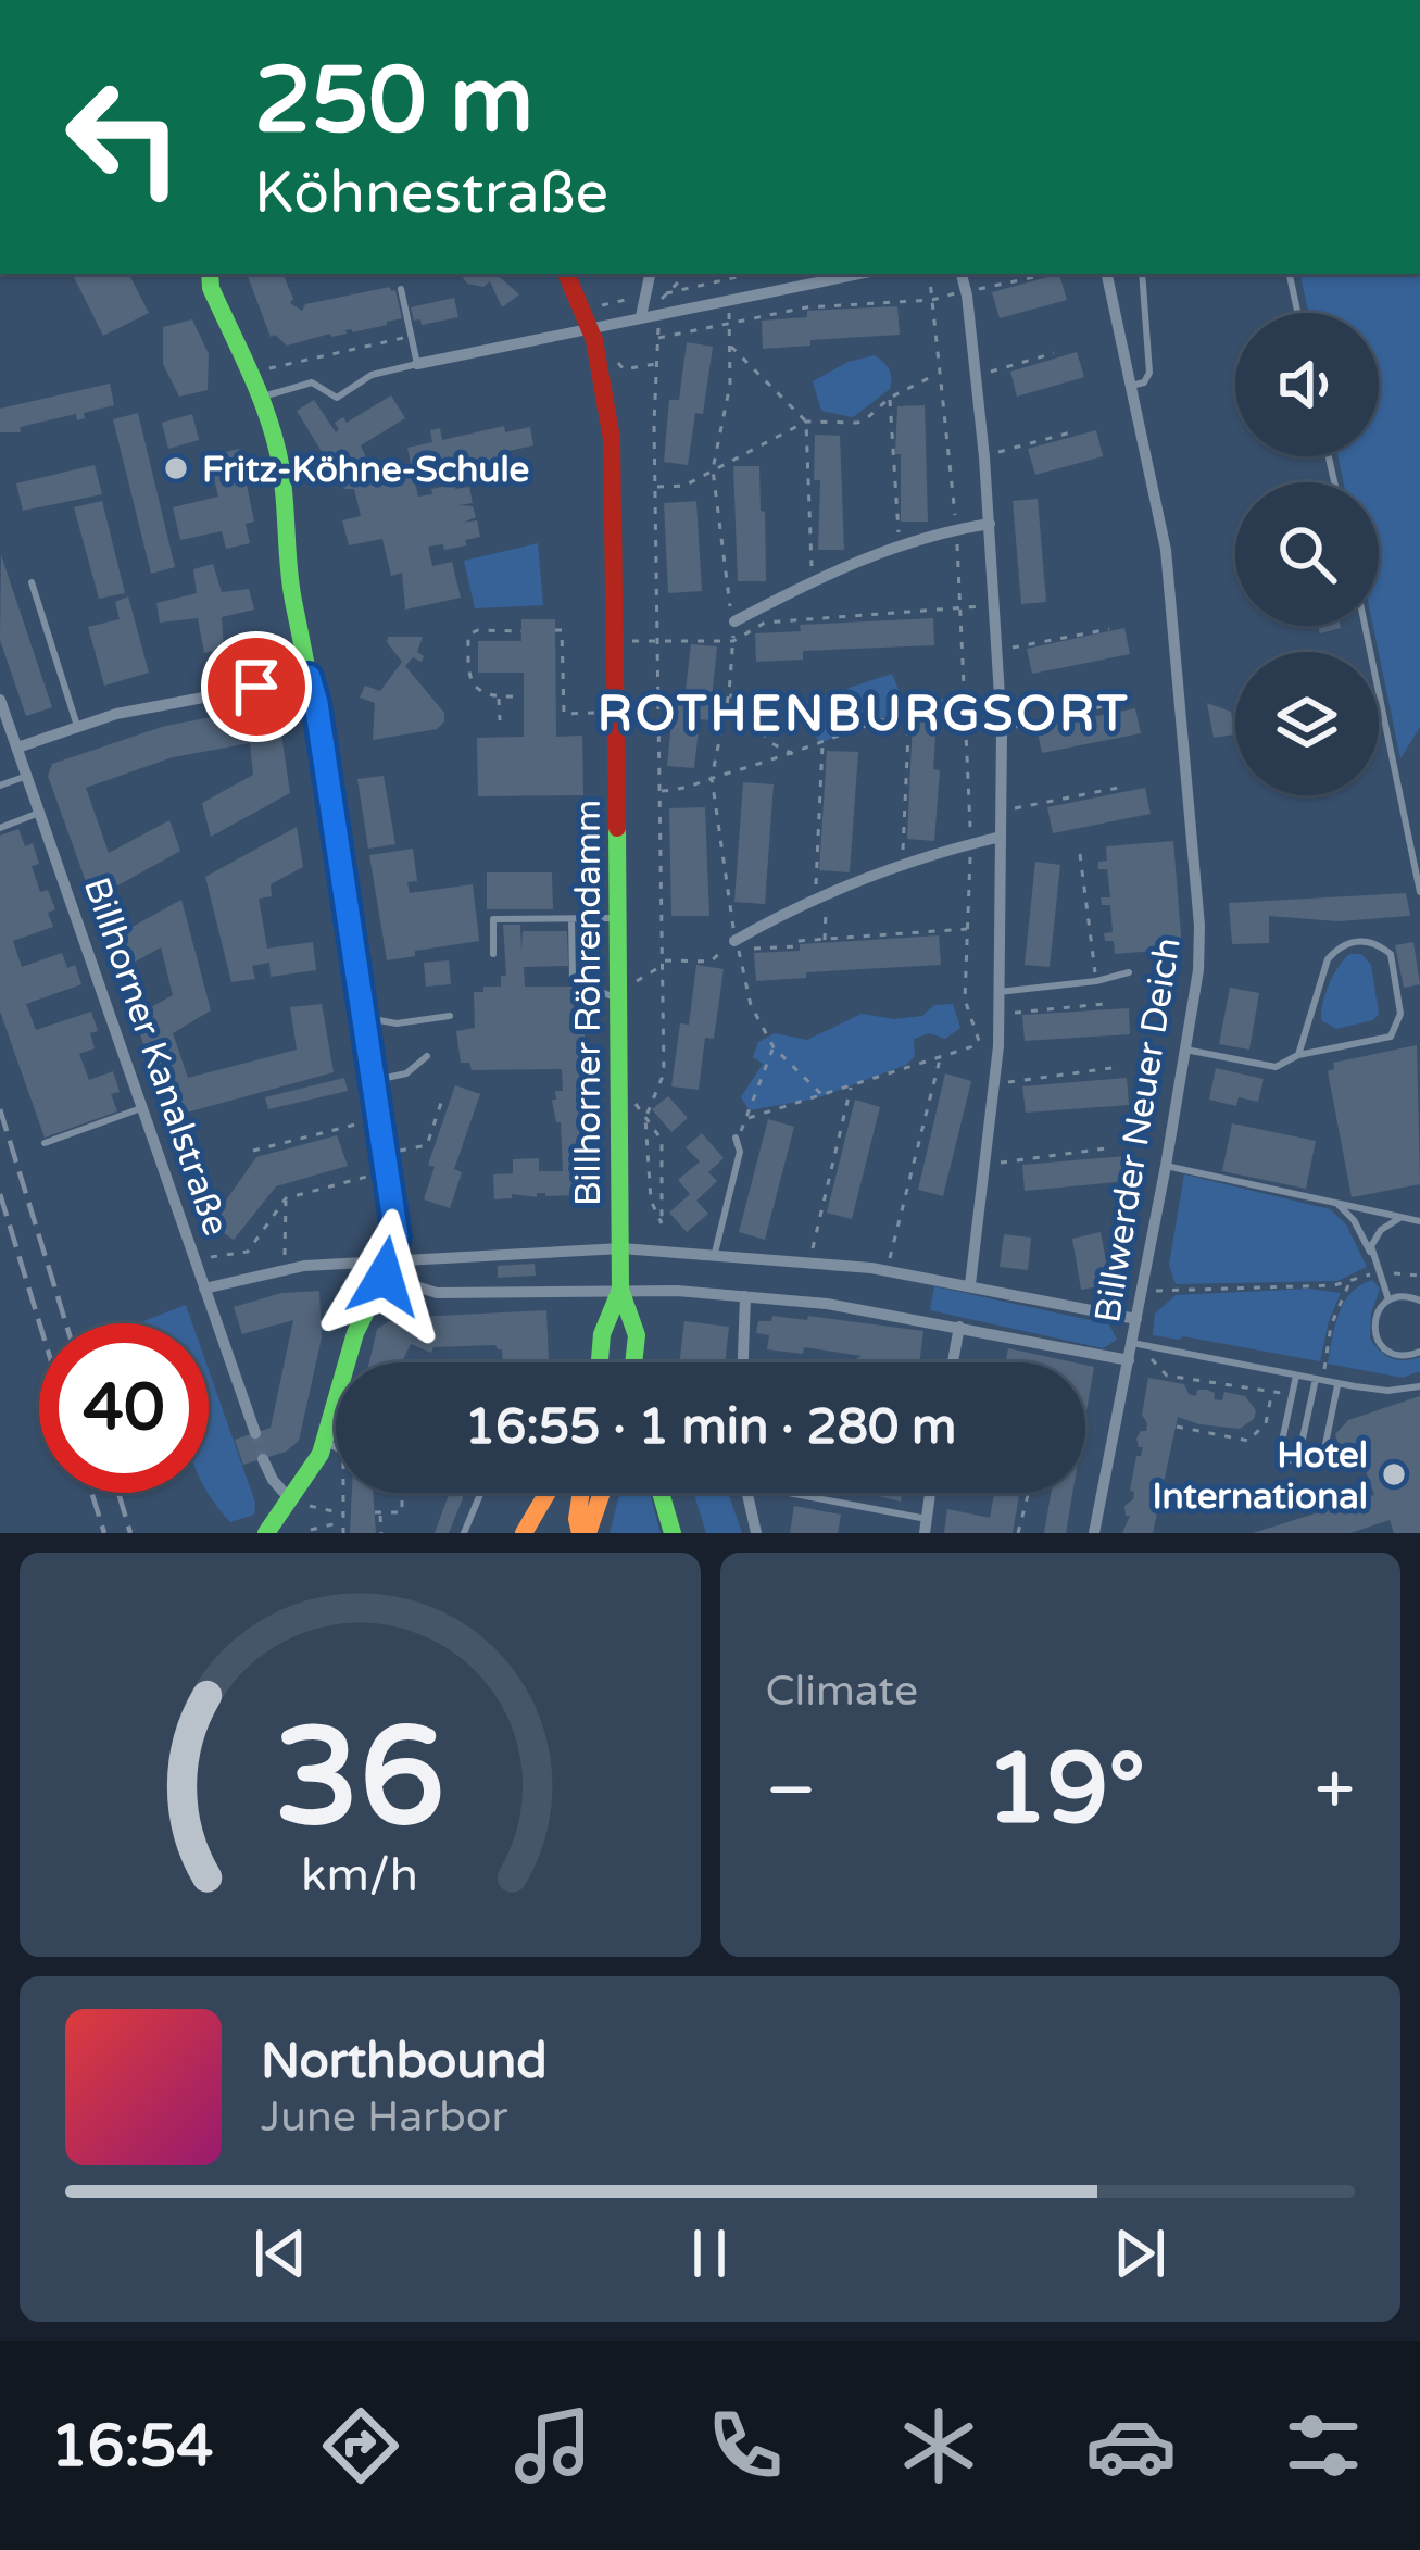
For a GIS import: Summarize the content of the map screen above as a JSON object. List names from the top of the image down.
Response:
{
  "streets": {
    "main road": ["Billhorner Röhrendamm"],
    "street": ["Billhorner Kanalstraße", "Billwerder Neuer Deich"]
  },
  "districts": ["ROTHENBURGSORT"],
  "places": ["Fritz-Köhne-Schule", "Hotel International"],
  "page": {
    "turn": ["250 m", "Köhnestraße"],
    "limit": "40",
    "trip": "16:55 · 1 min · 280 m",
    "tile": "Climate",
    "heat": ["−", "19°", "+"],
    "song": ["Northbound", "June Harbor"],
    "tabs": "16:54",
    "gauge": ["36", "km/h"]
  }
}
